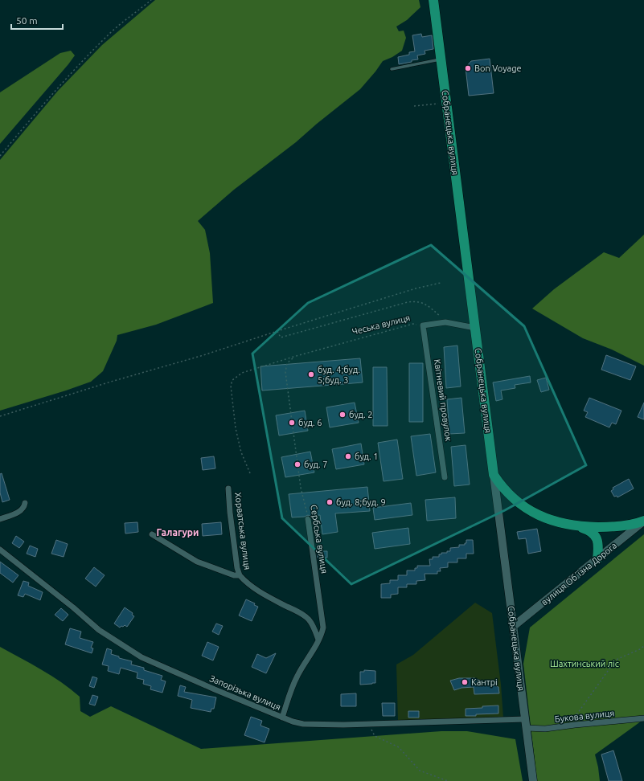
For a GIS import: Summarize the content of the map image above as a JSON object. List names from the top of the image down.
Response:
{
  "streets": {
    "highway": ["Собранецька вулиця", "вулиця Обʼїзна Дорога"],
    "street": [
      "Чеська вулиця",
      "Квітневий провулок",
      "Хорватська вулиця",
      "Сербська вулиця",
      "Запорізька вулиця",
      "Букова вулиця"
    ]
  },
  "crossings": [
    ["Собранецька вулиця", "Чеська вулиця"],
    ["Собранецька вулиця", "вулиця Обʼїзна Дорога"],
    ["Собранецька вулиця", "Запорізька вулиця"],
    ["Собранецька вулиця", "Букова вулиця"],
    ["Чеська вулиця", "Квітневий провулок"],
    ["Чеська вулиця", "Сербська вулиця"],
    ["Сербська вулиця", "Запорізька вулиця"]
  ],
  "districts": ["Галагури"],
  "parks": ["Шахтинський ліс"],
  "places": [
    "Bon Voyage",
    "буд. 4;буд. 5;буд. 3",
    "буд. 2",
    "буд. 6",
    "буд. 1",
    "буд. 7",
    "буд. 8;буд. 9",
    "Кантрі"
  ],
  "scale_bar": "50 m"
}
